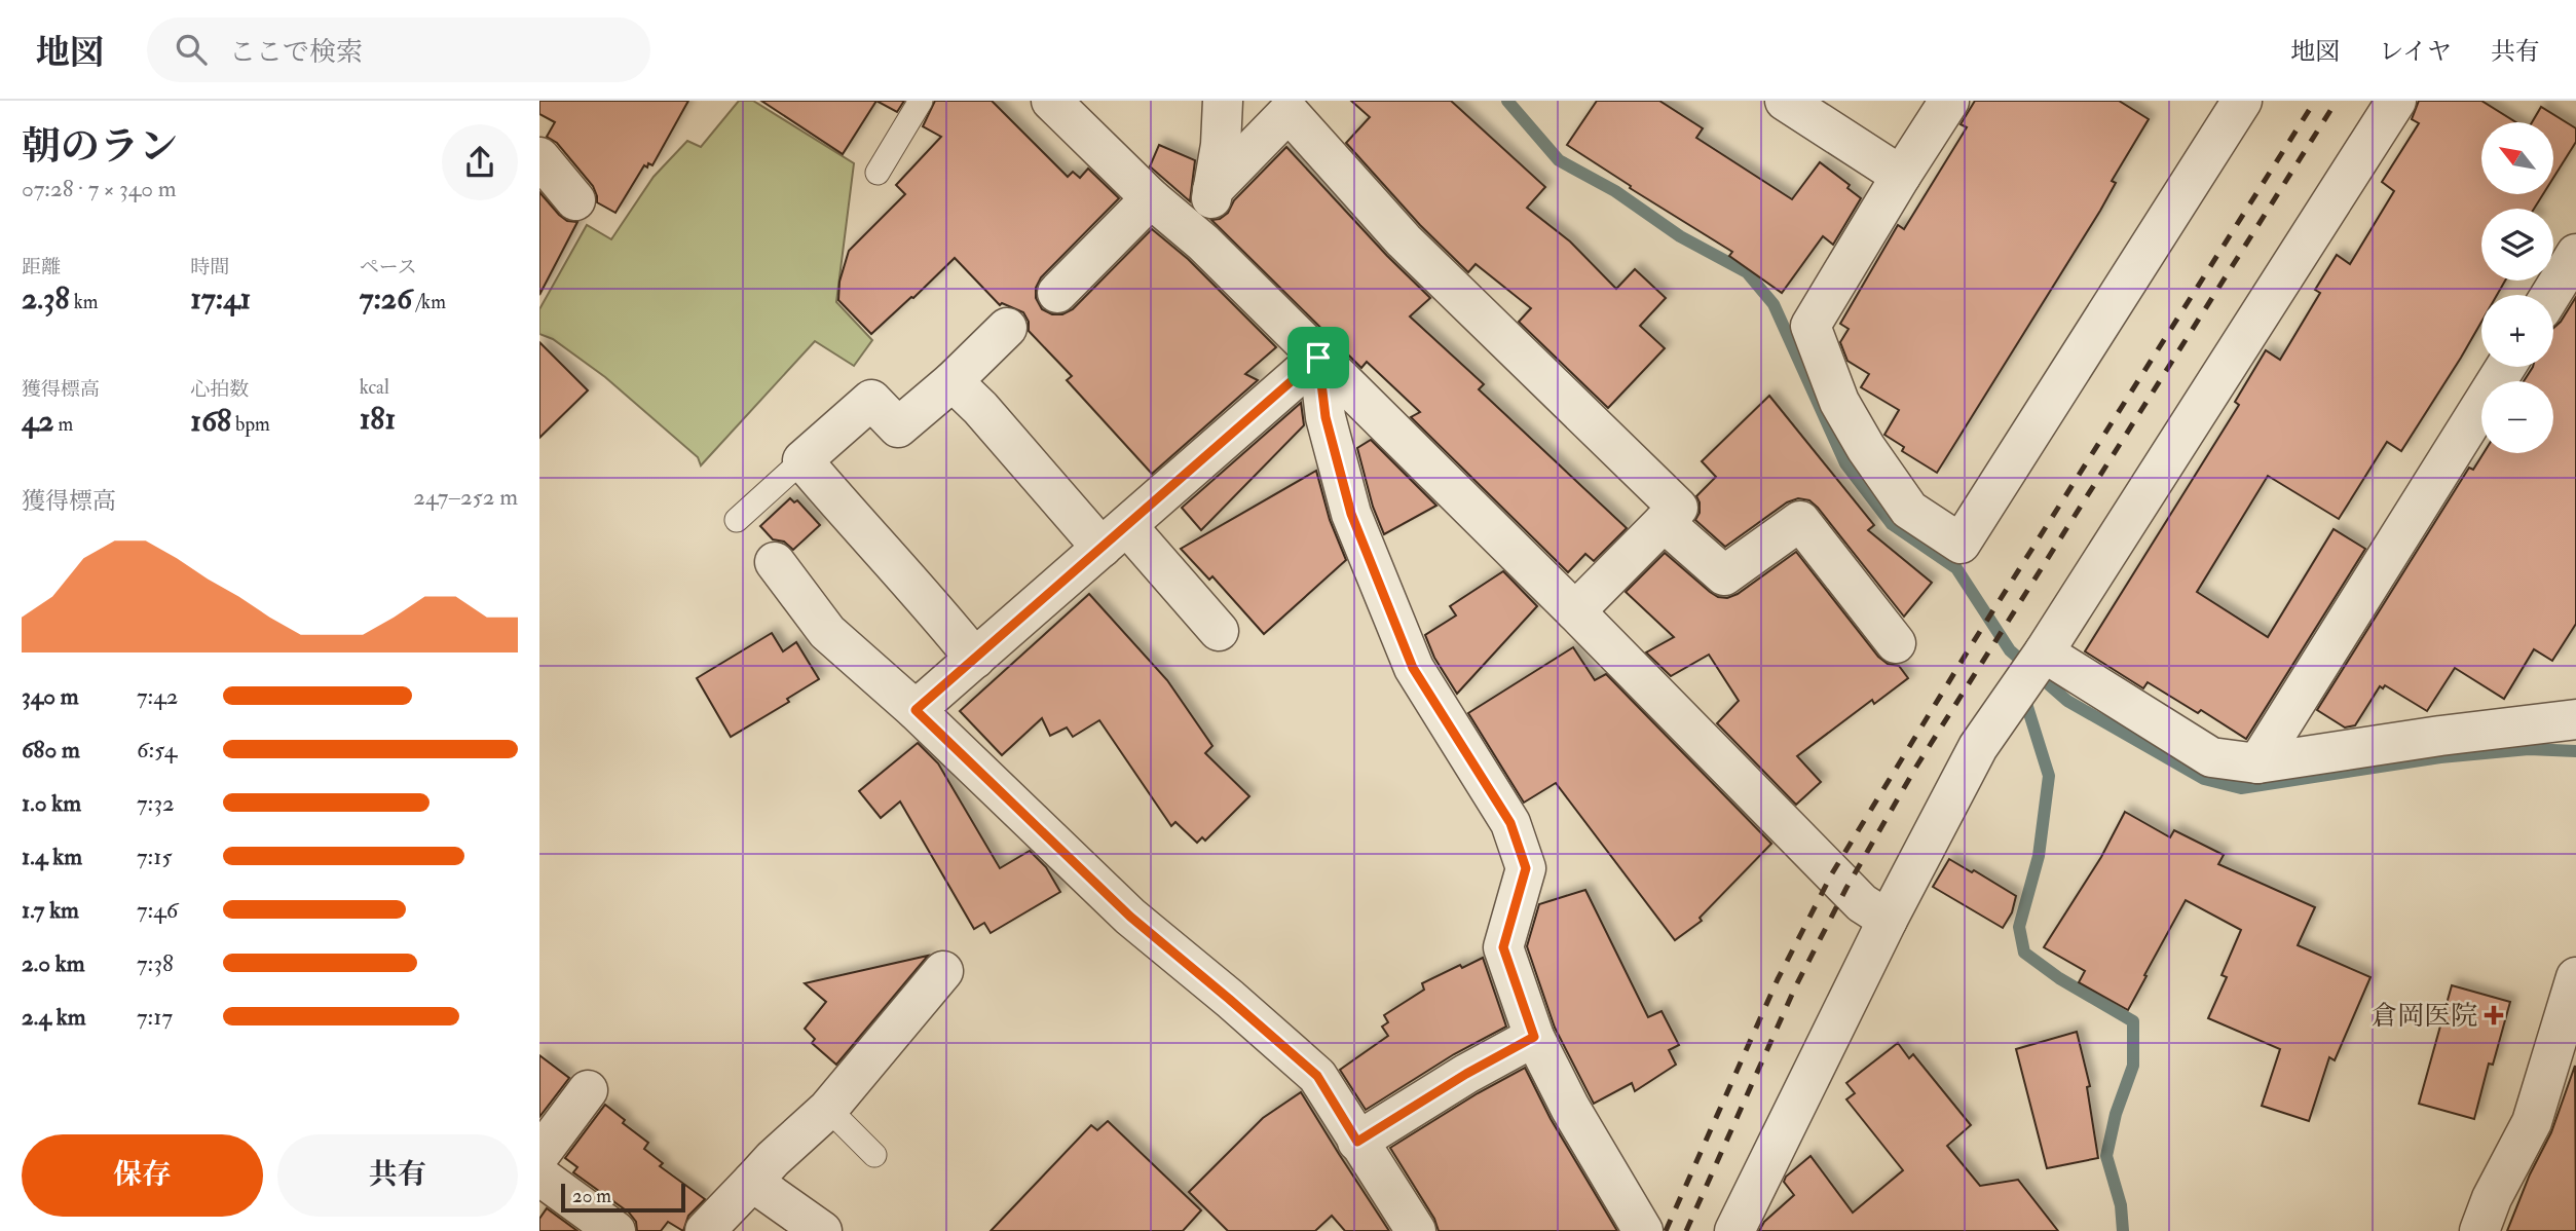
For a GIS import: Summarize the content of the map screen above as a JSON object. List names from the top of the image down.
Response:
{
  "places": {
    "health": ["倉岡医院"]
  },
  "scale_bar": "20 m",
  "north": "top left",
  "page": {
    "header": "地図",
    "search": "ここで検索",
    "nav": ["地図", "レイヤ", "共有"],
    "heading": ["朝のラン", "07:28 · 7 × 340 m"],
    "map_buttons": ["+", "−"],
    "stats": [
      ["距離", "2.38 km"],
      ["時間", "17:41"],
      ["ペース", "7:26 /km"],
      ["獲得標高", "42 m"],
      ["心拍数", "168 bpm"],
      ["kcal", "181"]
    ],
    "chart": ["獲得標高", "247–252 m"],
    "list": [
      {
        "name": "340 m",
        "note": "7:42"
      },
      {
        "name": "680 m",
        "note": "6:54"
      },
      {
        "name": "1.0 km",
        "note": "7:32"
      },
      {
        "name": "1.4 km",
        "note": "7:15"
      },
      {
        "name": "1.7 km",
        "note": "7:46"
      },
      {
        "name": "2.0 km",
        "note": "7:38"
      },
      {
        "name": "2.4 km",
        "note": "7:17"
      }
    ],
    "buttons": ["保存", "共有"],
    "scale": "20 m"
  }
}
